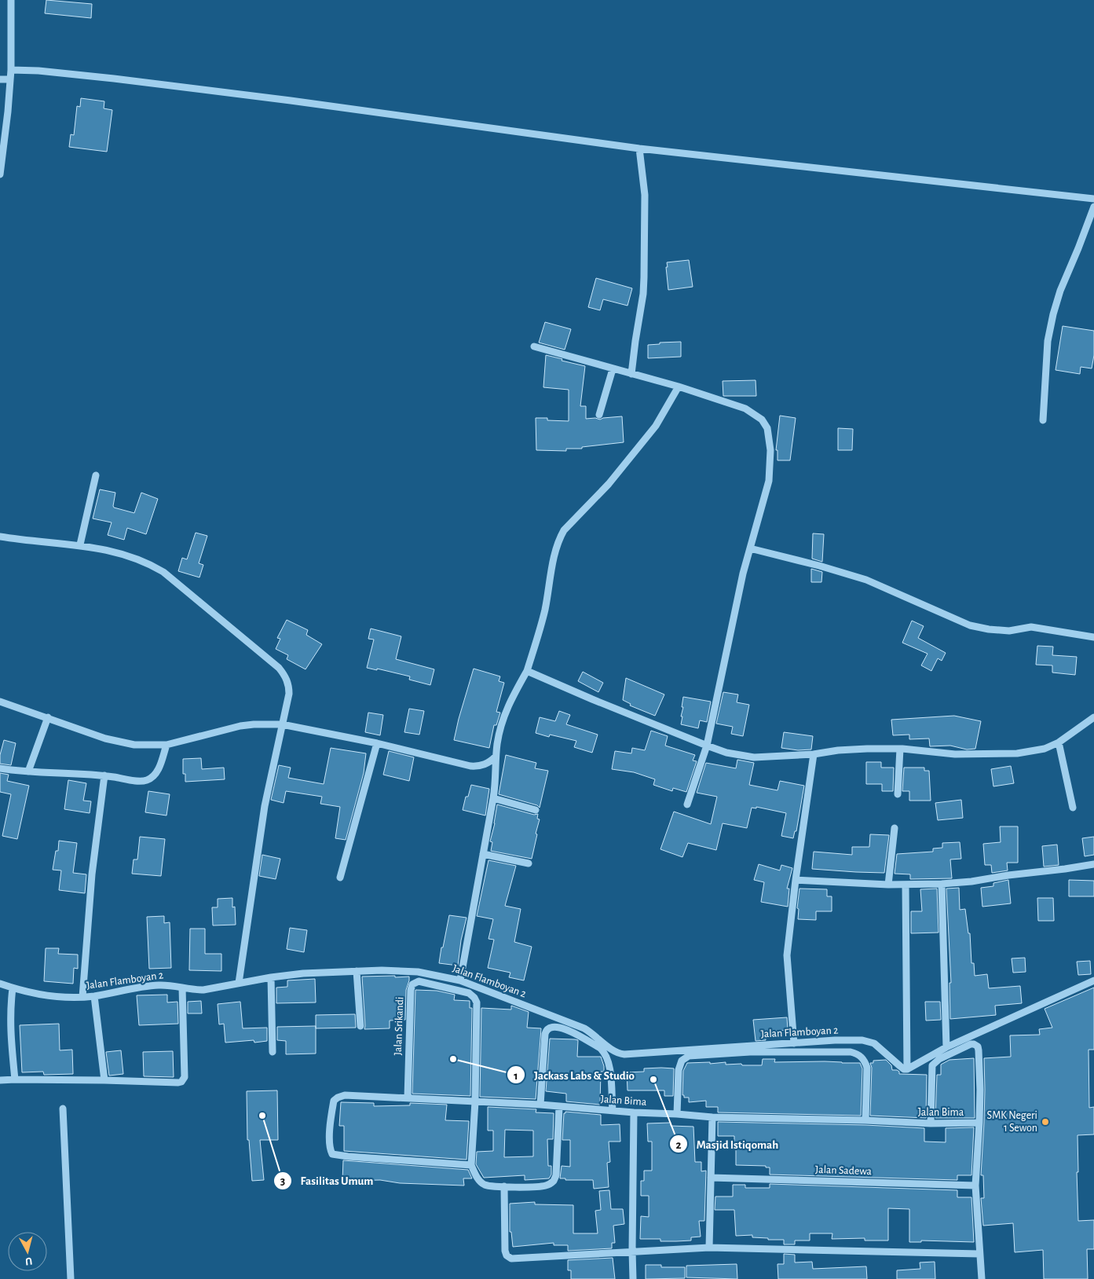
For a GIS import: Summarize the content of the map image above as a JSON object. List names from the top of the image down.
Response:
{
  "streets": {
    "street": [
      "Jalan Flamboyan 2",
      "Jalan Srikandi",
      "Jalan Bima",
      "Jalan Sadewa"
    ]
  },
  "crossings": [
    ["Jalan Srikandi", "Jalan Bima"]
  ],
  "places": [
    "Jackass Labs & Studio",
    "Masjid Istiqomah",
    "Fasilitas Umum",
    "SMK Negeri 1 Sewon"
  ],
  "north": "bottom"
}
